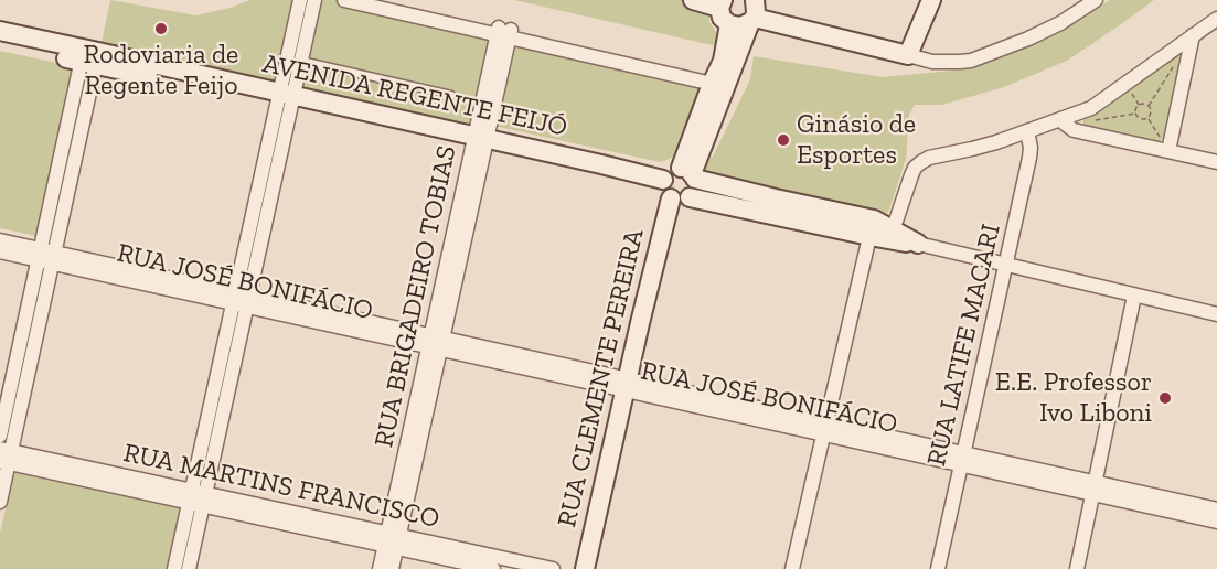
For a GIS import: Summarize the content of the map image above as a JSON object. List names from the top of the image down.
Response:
{
  "streets": {
    "main road": ["AVENIDA REGENTE FEIJÓ", "RUA CLEMENTE PEREIRA"],
    "street": [
      "RUA JOSÉ BONIFÁCIO",
      "RUA BRIGADEIRO TOBIAS",
      "RUA LATIFE MACARI",
      "RUA MARTINS FRANCISCO"
    ]
  },
  "crossings": [
    ["AVENIDA REGENTE FEIJÓ", "RUA BRIGADEIRO TOBIAS"],
    ["AVENIDA REGENTE FEIJÓ", "RUA LATIFE MACARI"],
    ["AVENIDA REGENTE FEIJÓ", "RUA CLEMENTE PEREIRA"],
    ["RUA JOSÉ BONIFÁCIO", "RUA BRIGADEIRO TOBIAS"],
    ["RUA JOSÉ BONIFÁCIO", "RUA LATIFE MACARI"],
    ["RUA JOSÉ BONIFÁCIO", "RUA CLEMENTE PEREIRA"],
    ["RUA BRIGADEIRO TOBIAS", "RUA MARTINS FRANCISCO"]
  ],
  "places": ["Rodoviaria de Regente Feijo", "Ginásio de Esportes", "E.E. Professor Ivo Liboni"]
}
